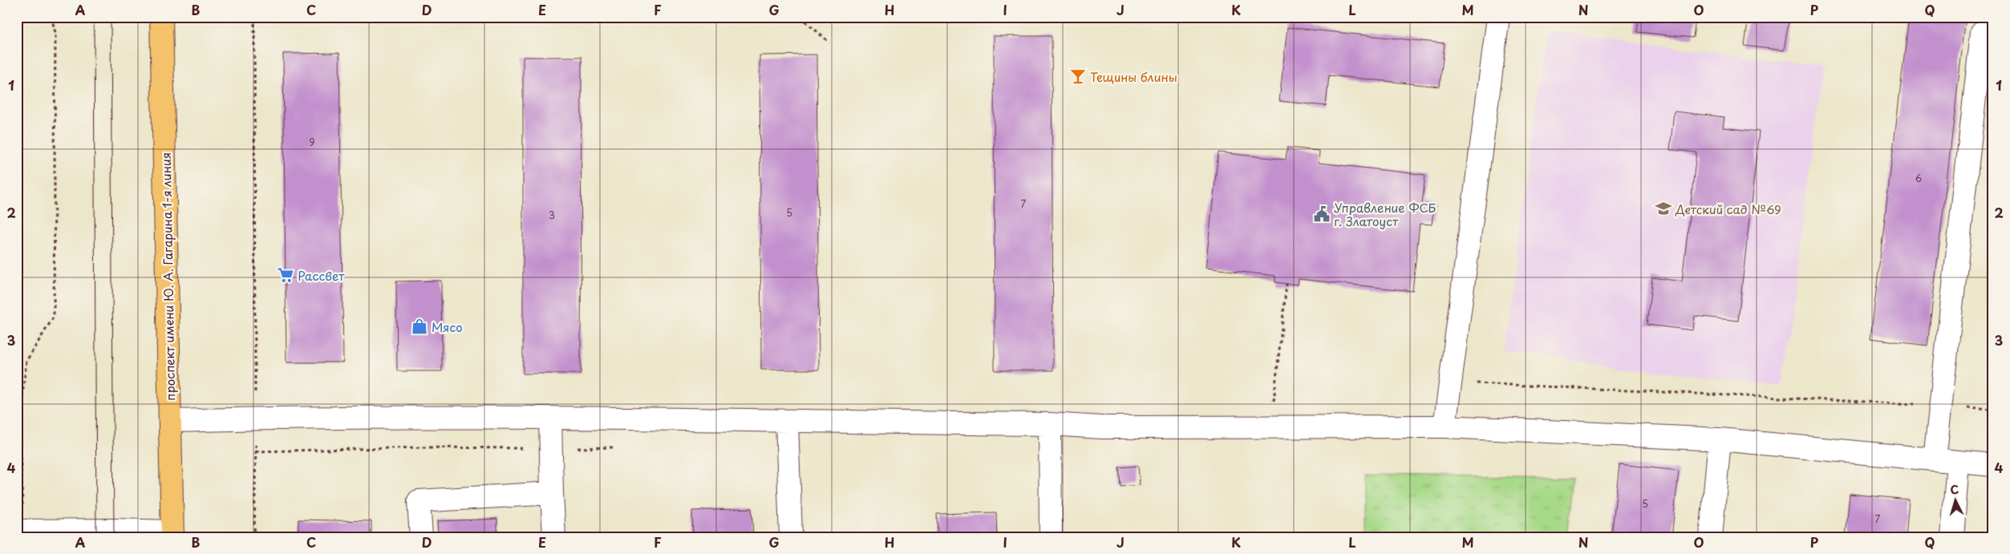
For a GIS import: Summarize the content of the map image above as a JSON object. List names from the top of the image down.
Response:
{
  "streets": {
    "main road": ["проспект имени Ю. А. Гагарина 1-я линия"]
  },
  "places": {
    "bar": ["Тещины блины"],
    "school or university": ["Детский сад №69"],
    "public building": ["Управление ФСБ г. Златоуст"],
    "supermarket": ["Рассвет"],
    "shop": ["Мясо"]
  },
  "house_numbers": [
    "9",
    "6",
    "7",
    "5",
    "3",
    "5",
    "7"
  ],
  "north": "top",
  "grid": {
    "columns": [
      "A",
      "B",
      "C",
      "D",
      "E",
      "F",
      "G",
      "H",
      "I",
      "J",
      "K",
      "L",
      "M",
      "N",
      "O",
      "P",
      "Q"
    ],
    "rows": [
      "1",
      "2",
      "3",
      "4"
    ]
  }
}
